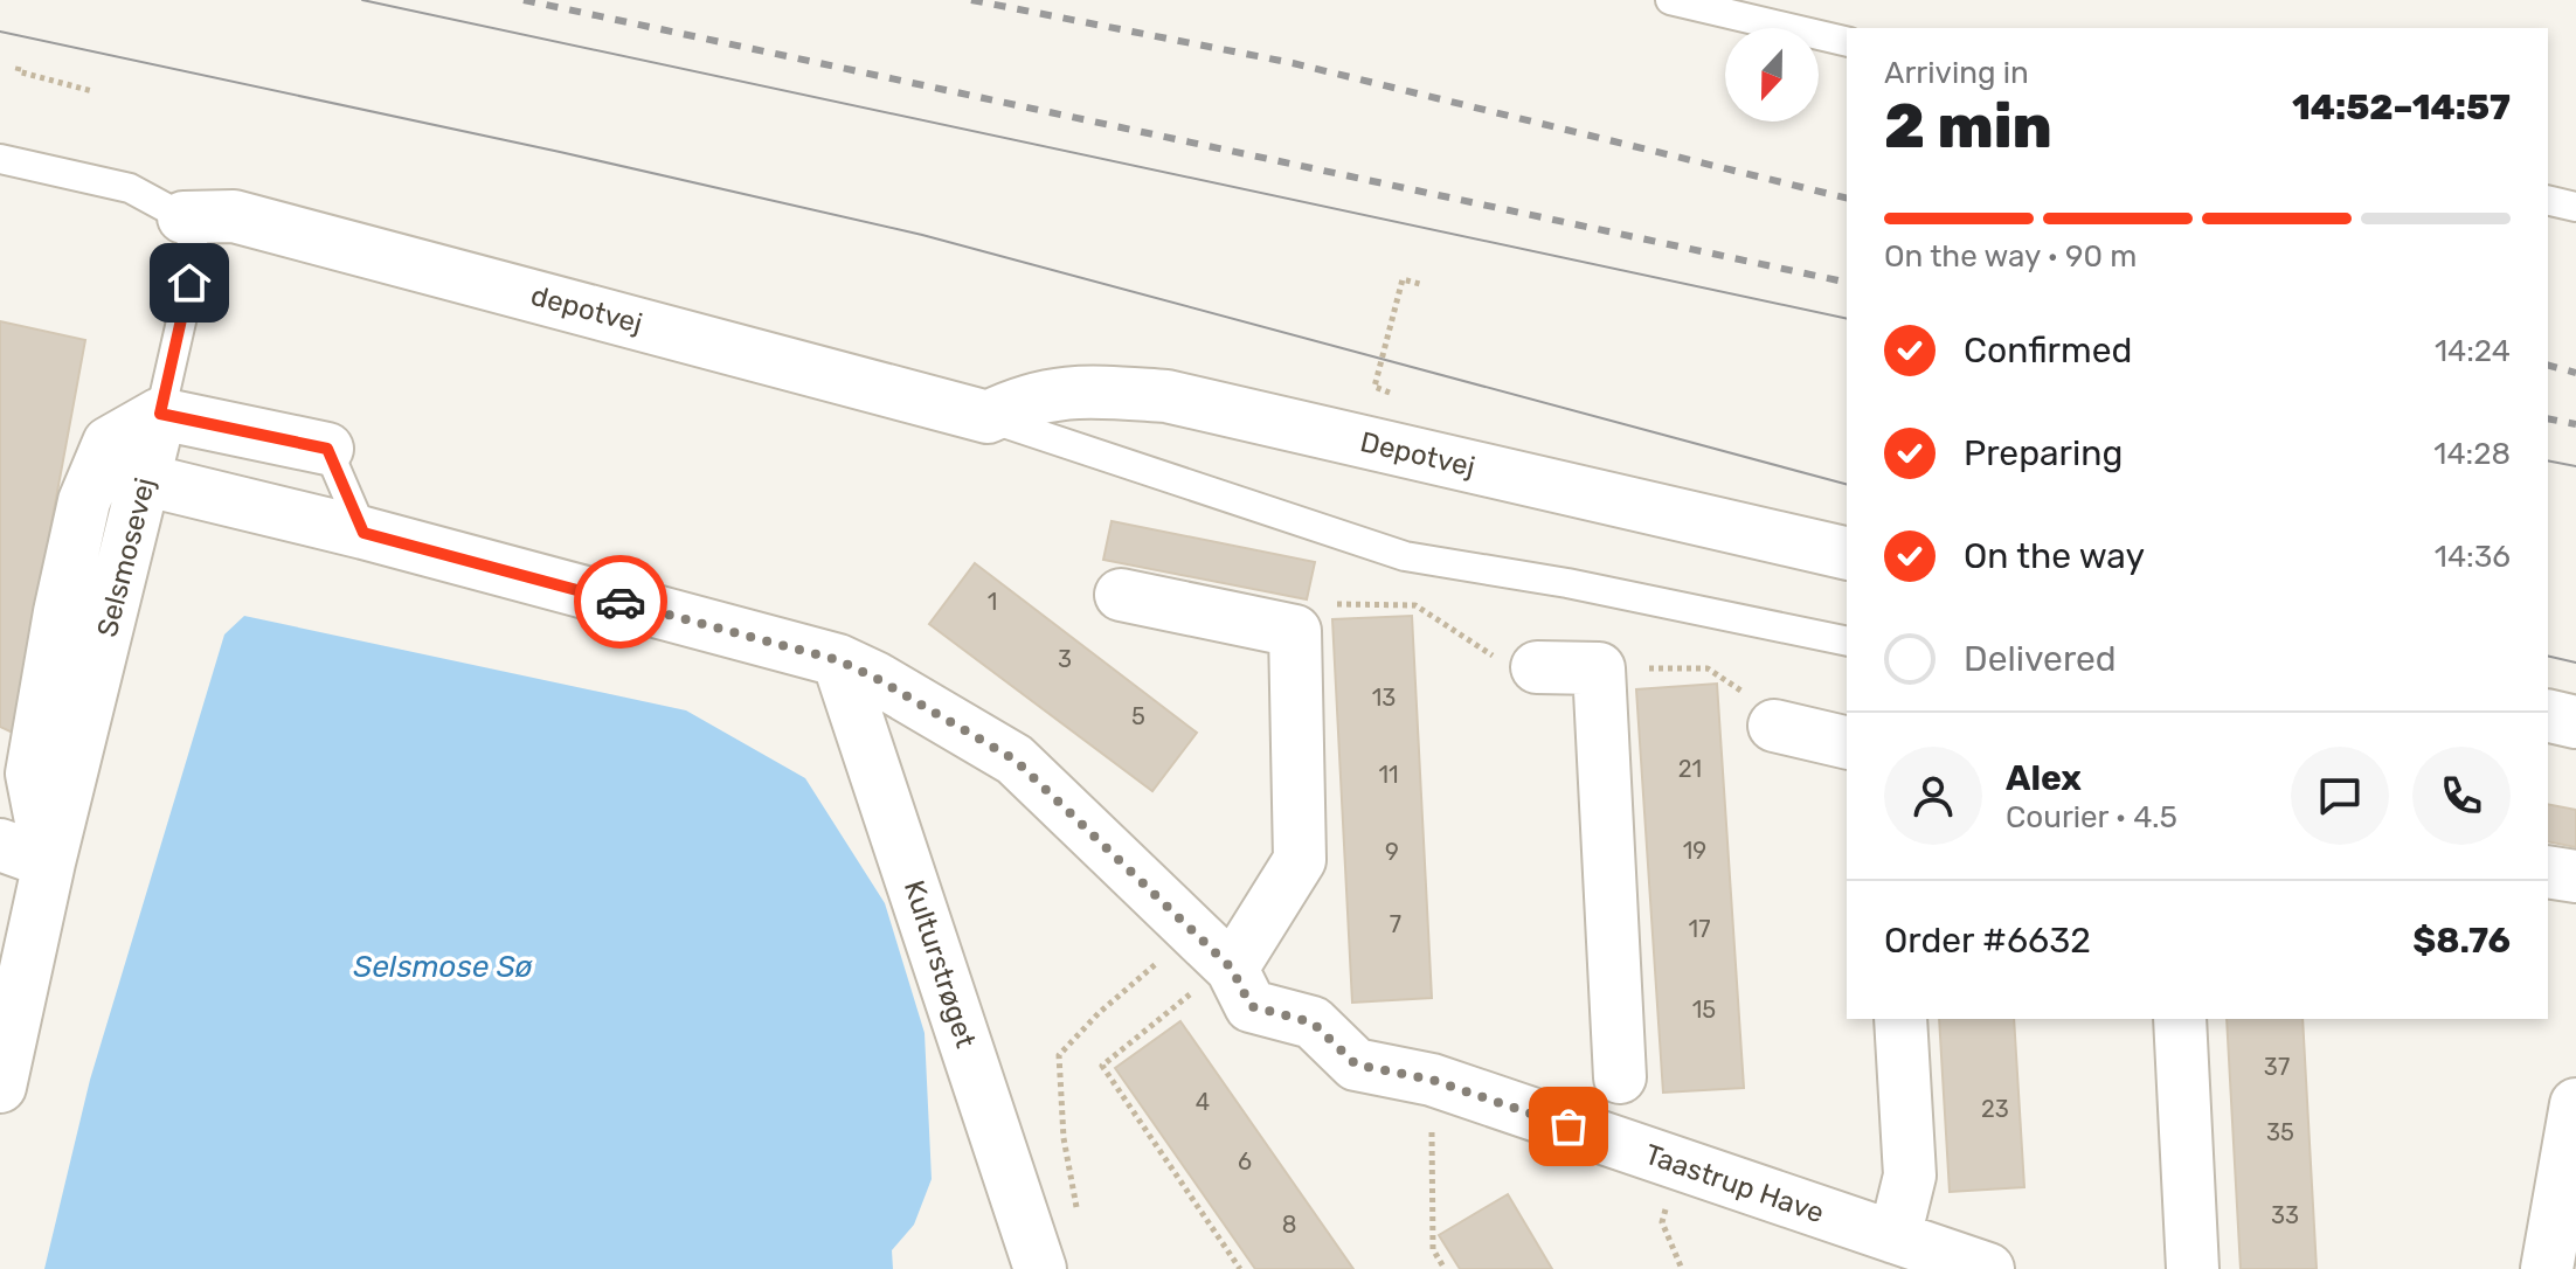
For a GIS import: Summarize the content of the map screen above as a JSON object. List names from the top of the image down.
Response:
{
  "streets": {
    "street": [
      "depotvej",
      "Depotvej",
      "Selsmosevej",
      "Kulturstrøget",
      "Taastrup Have"
    ]
  },
  "crossings": [
    ["depotvej", "Depotvej"],
    ["depotvej", "Selsmosevej"],
    ["Selsmosevej", "Taastrup Have"],
    ["Kulturstrøget", "Taastrup Have"]
  ],
  "water": ["Selsmose Sø"],
  "house_numbers": [
    "1",
    "3",
    "13",
    "5",
    "21",
    "11",
    "19",
    "9",
    "7",
    "17",
    "15",
    "37",
    "4",
    "23",
    "35",
    "6",
    "33",
    "8"
  ],
  "north": "bottom",
  "page": {
    "heading": ["2 min", "Arriving in", "14:52–14:57"],
    "panel": [
      "Alex",
      "Courier · 4.5",
      "Order #6632",
      "$8.76"
    ],
    "bar": "On the way · 90 m",
    "list": [
      ["Confirmed", "14:24"],
      ["Preparing", "14:28"],
      ["On the way", "14:36"],
      "Delivered"
    ]
  }
}
